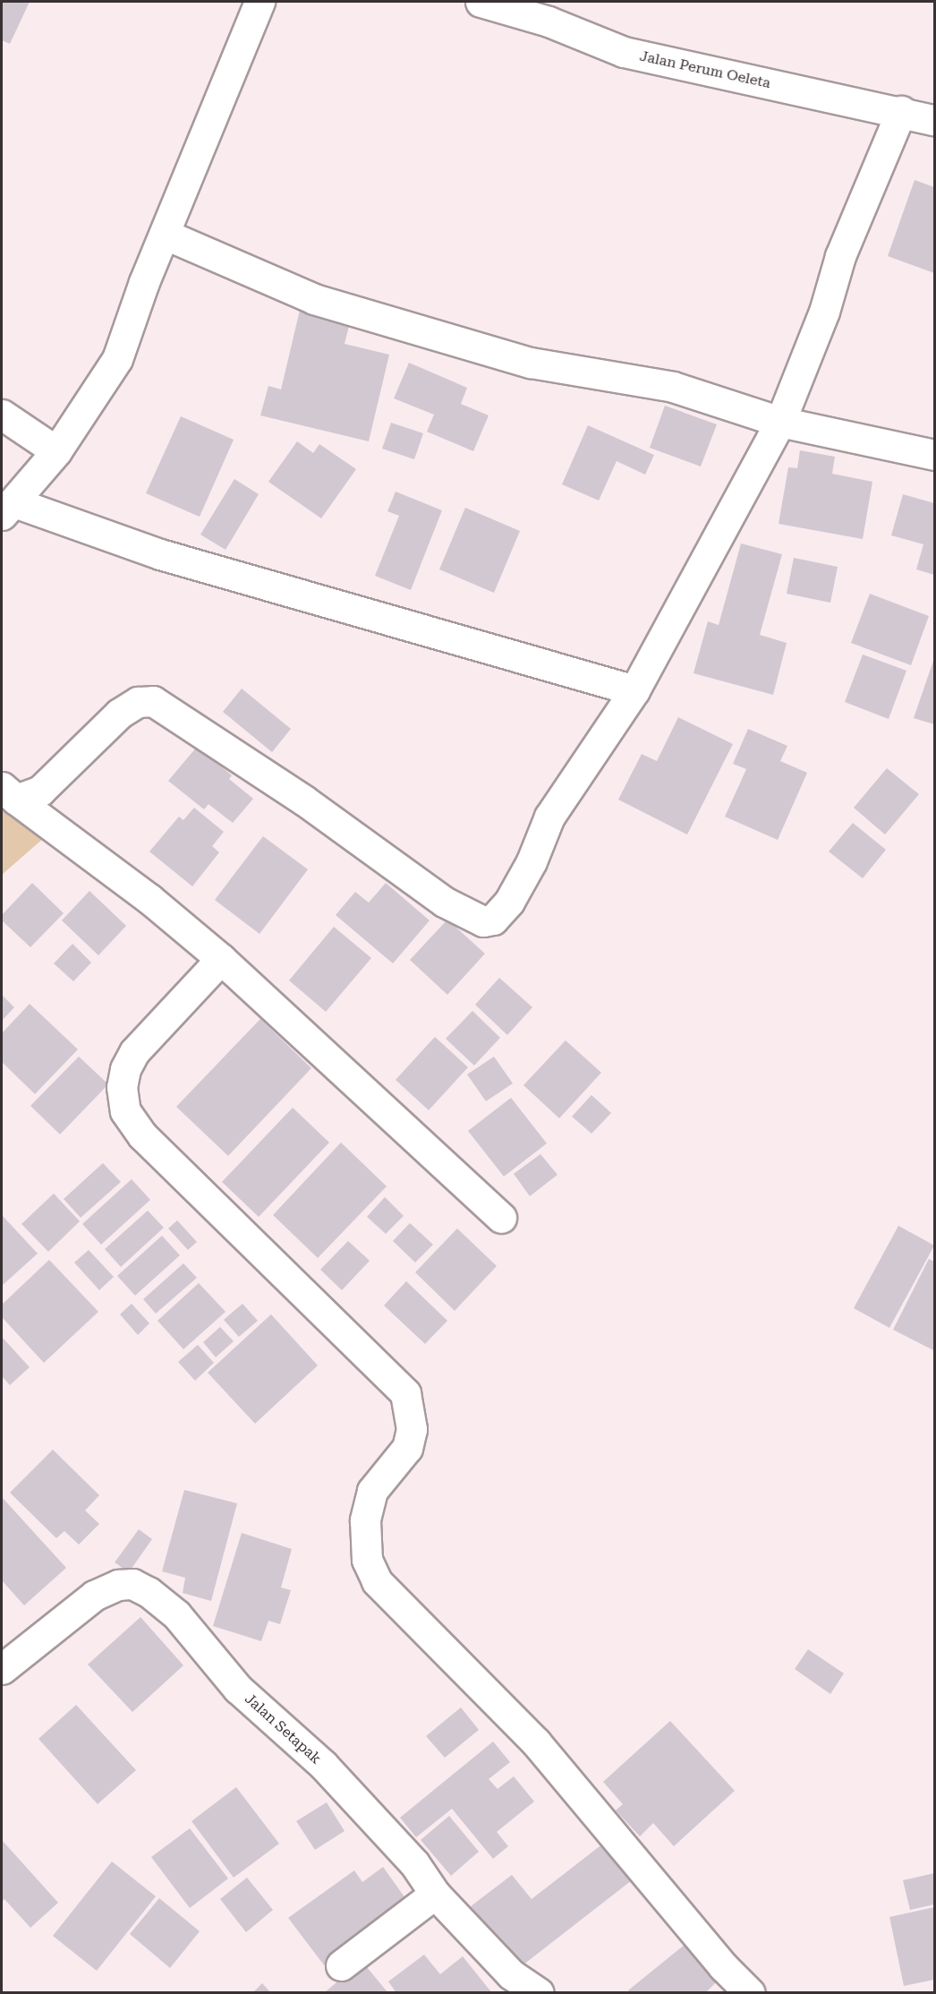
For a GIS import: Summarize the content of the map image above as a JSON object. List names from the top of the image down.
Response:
{
  "streets": {
    "street": ["Jalan Perum Oeleta", "Jalan Setapak"]
  }
}
